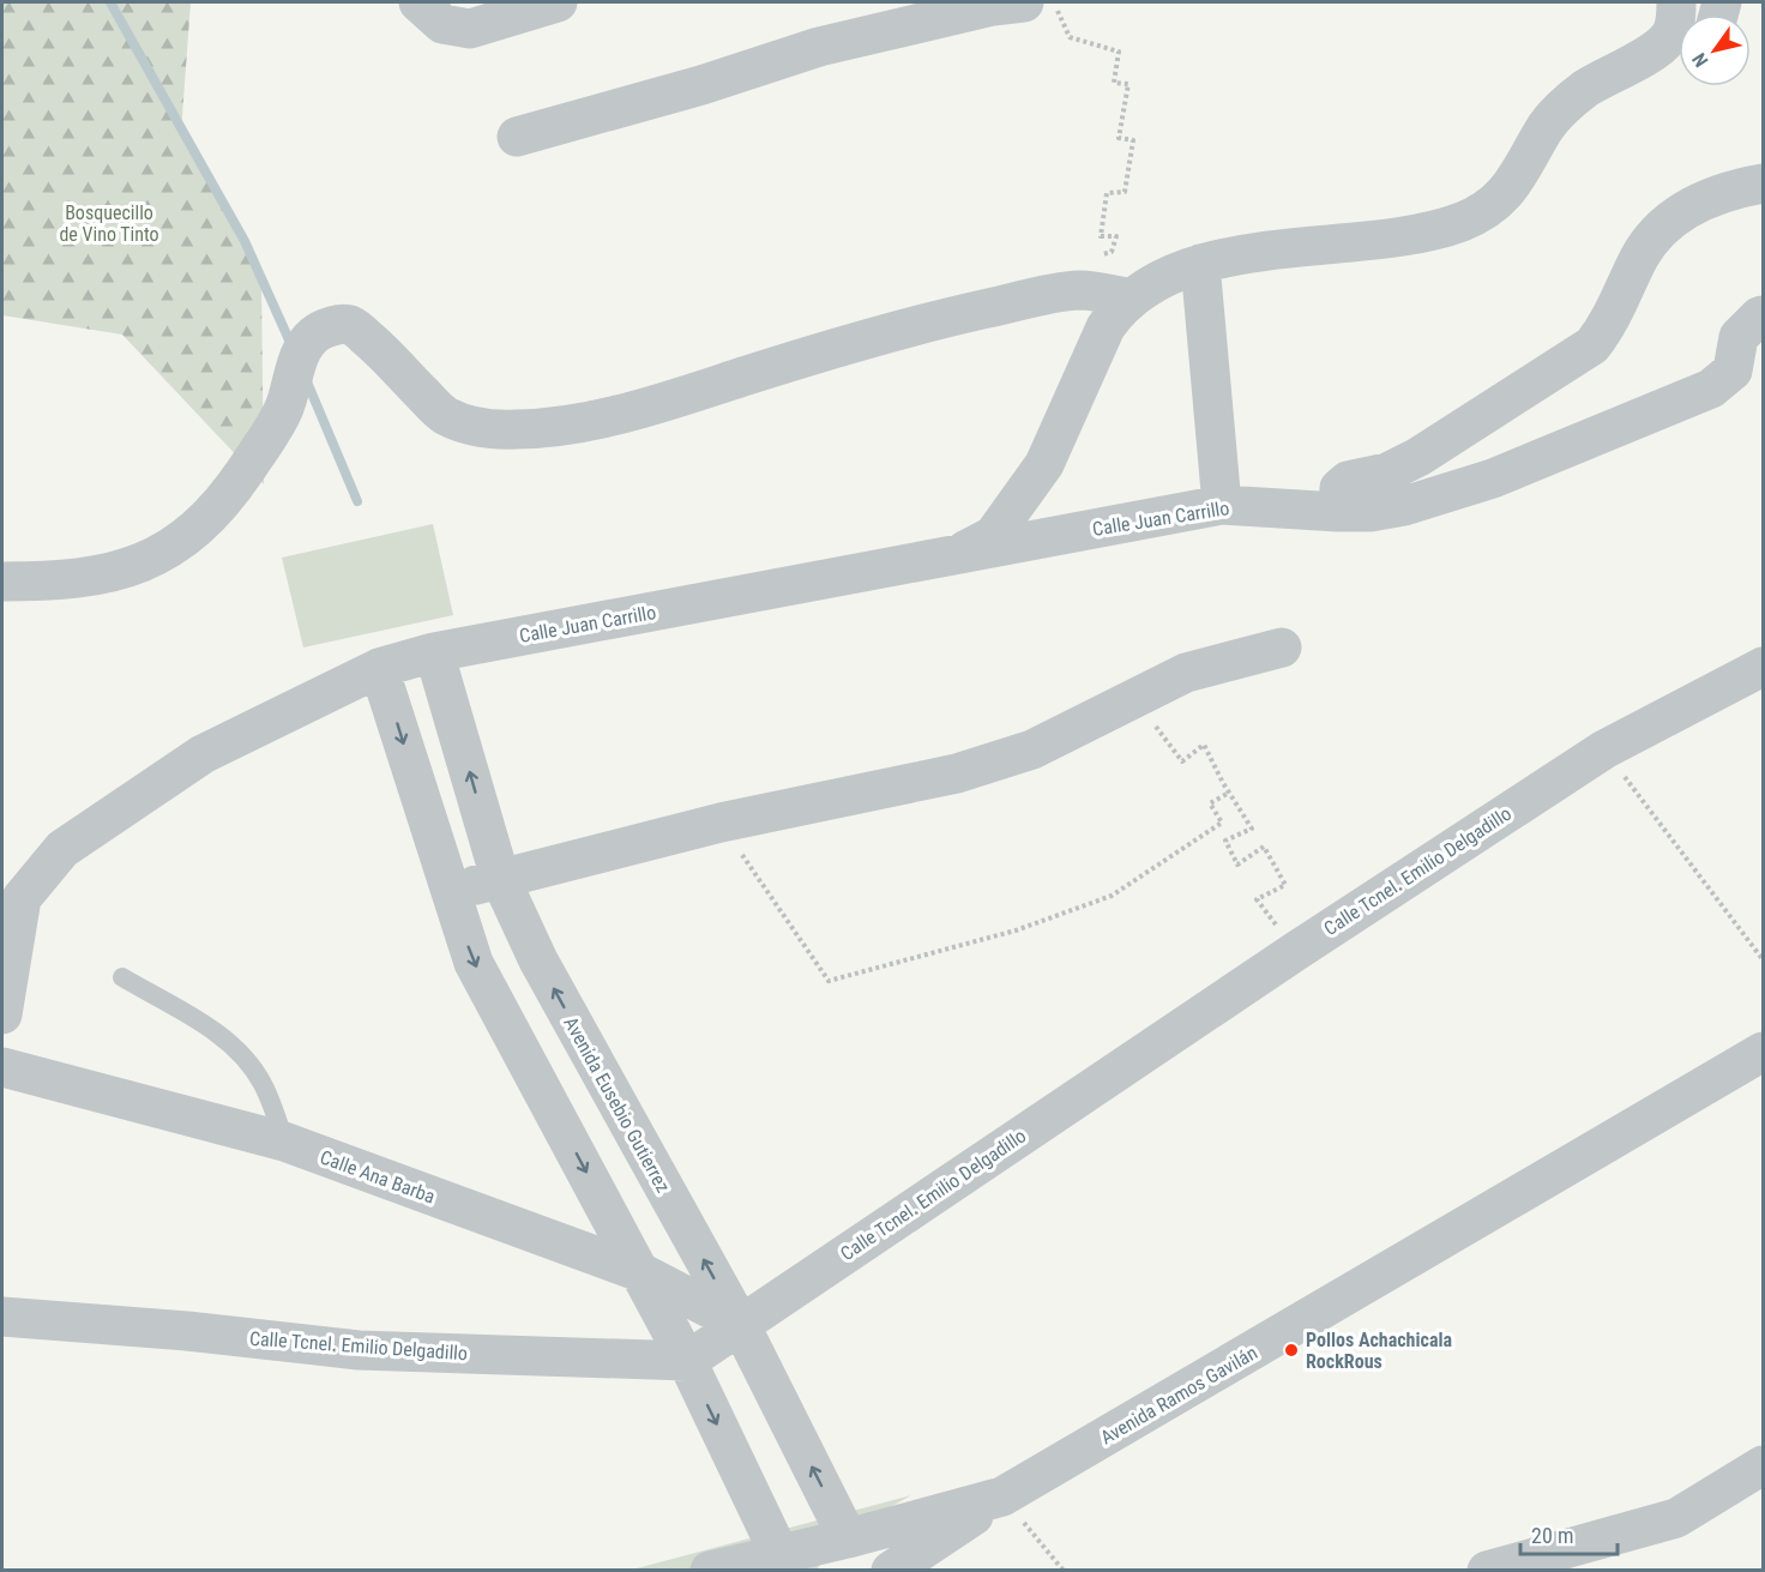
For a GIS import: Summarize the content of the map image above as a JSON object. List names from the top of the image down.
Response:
{
  "streets": {
    "street": [
      "Calle Juan Carrillo",
      "Calle Tcnel. Emilio Delgadillo",
      "Avenida Eusebio Gutierrez",
      "Calle Ana Barba",
      "Avenida Ramos Gavilán"
    ]
  },
  "crossings": [
    ["Calle Juan Carrillo", "Avenida Eusebio Gutierrez"],
    ["Calle Tcnel. Emilio Delgadillo", "Avenida Eusebio Gutierrez"],
    ["Calle Tcnel. Emilio Delgadillo", "Calle Ana Barba"],
    ["Avenida Eusebio Gutierrez", "Calle Ana Barba"],
    ["Avenida Eusebio Gutierrez", "Avenida Ramos Gavilán"]
  ],
  "parks": ["Bosquecillo de Vino Tinto"],
  "places": ["Pollos Achachicala RockRous"],
  "scale_bar": "20 m",
  "north": "bottom left"
}
